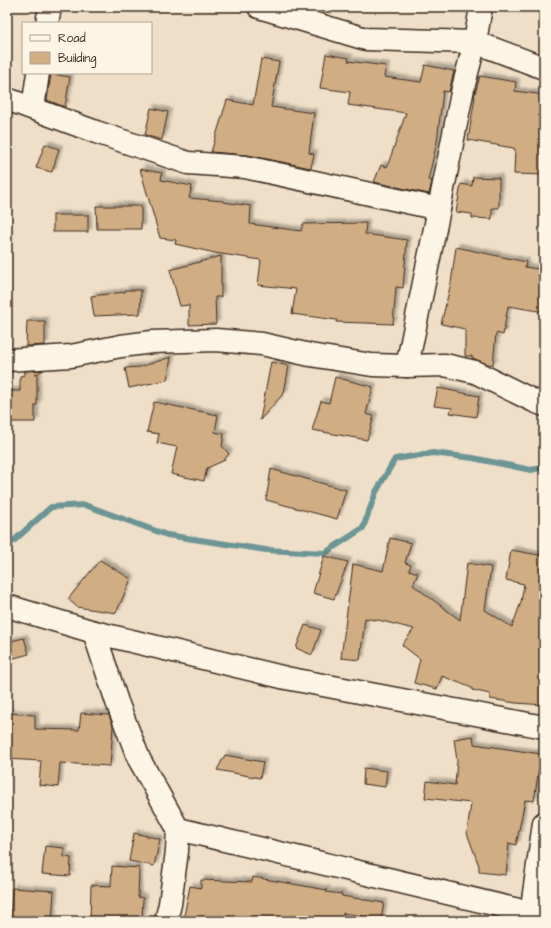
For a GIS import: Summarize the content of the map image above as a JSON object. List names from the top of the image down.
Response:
{
  "legend": ["Road", "Building"]
}
